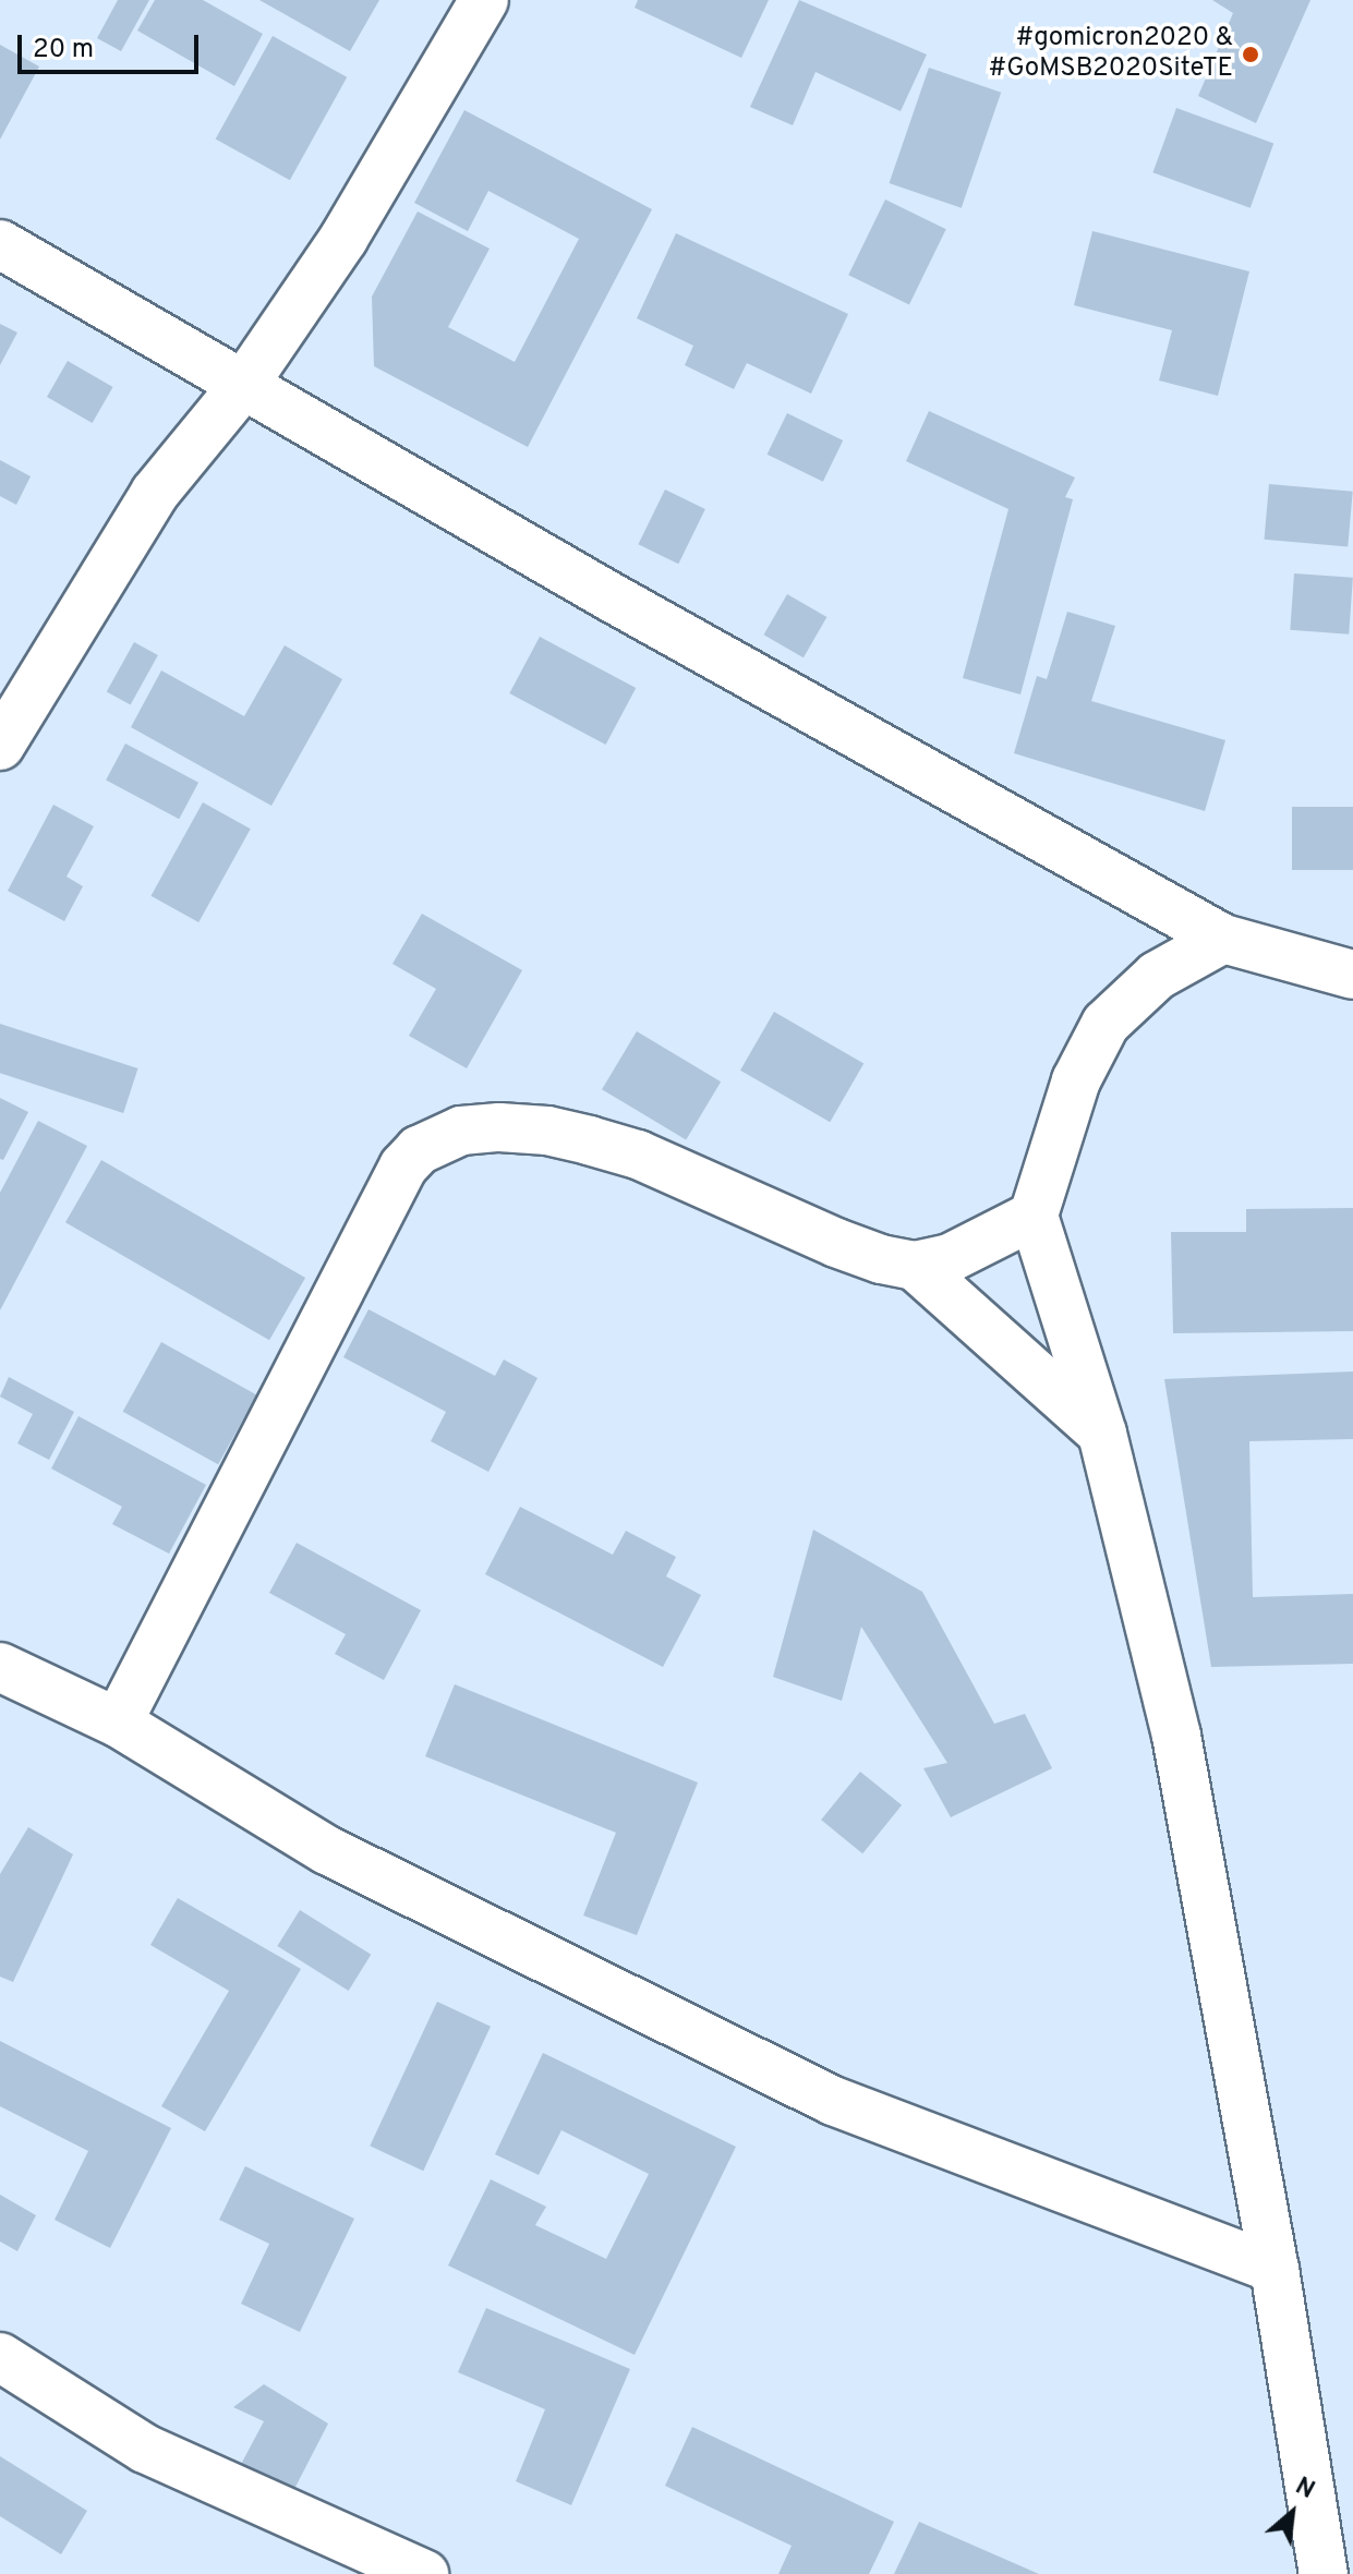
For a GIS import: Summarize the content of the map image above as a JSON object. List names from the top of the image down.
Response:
{
  "places": ["#gomicron2020 & #GoMSB2020SiteTE"],
  "scale_bar": "20 m",
  "north": "top right"
}
